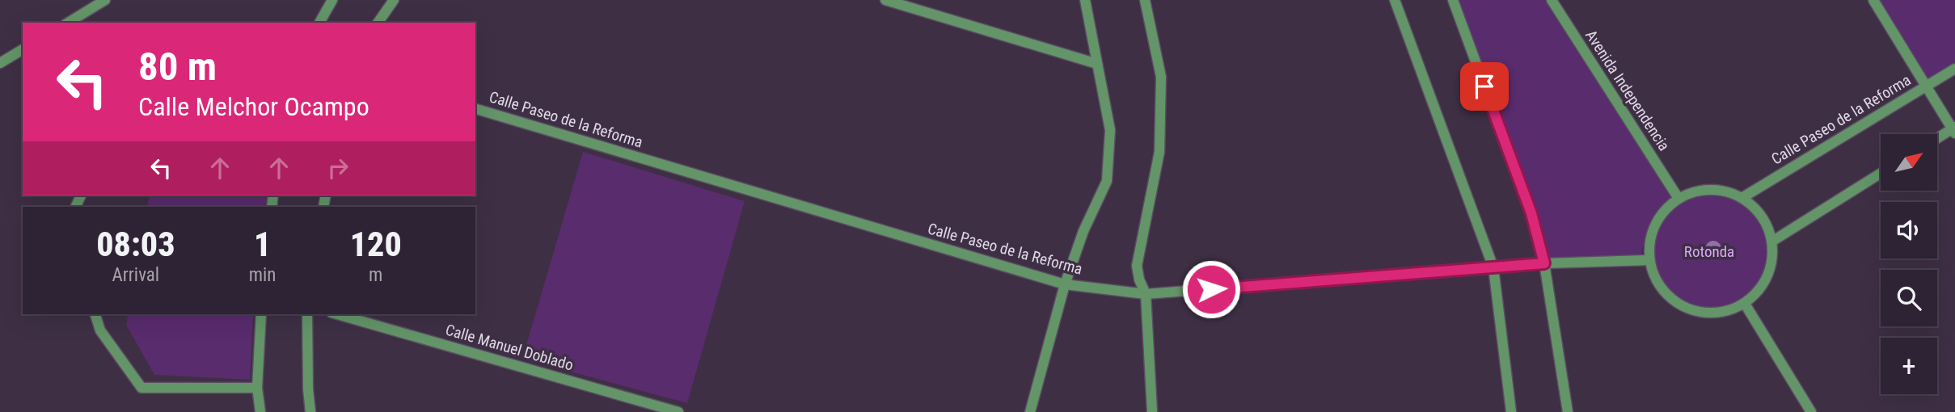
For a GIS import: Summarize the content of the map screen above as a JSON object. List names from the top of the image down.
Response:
{
  "streets": {
    "street": ["Avenida Independencia", "Calle Paseo de la Reforma", "Calle Manuel Doblado"]
  },
  "crossings": [
    ["Avenida Independencia", "Calle Paseo de la Reforma"]
  ],
  "parks": ["Rotonda"],
  "north": "top right",
  "page": {
    "turn": ["80 m", "Calle Melchor Ocampo"],
    "map_buttons": "+",
    "eta": [
      "08:03",
      "Arrival",
      "1",
      "min",
      "120",
      "m"
    ]
  }
}
